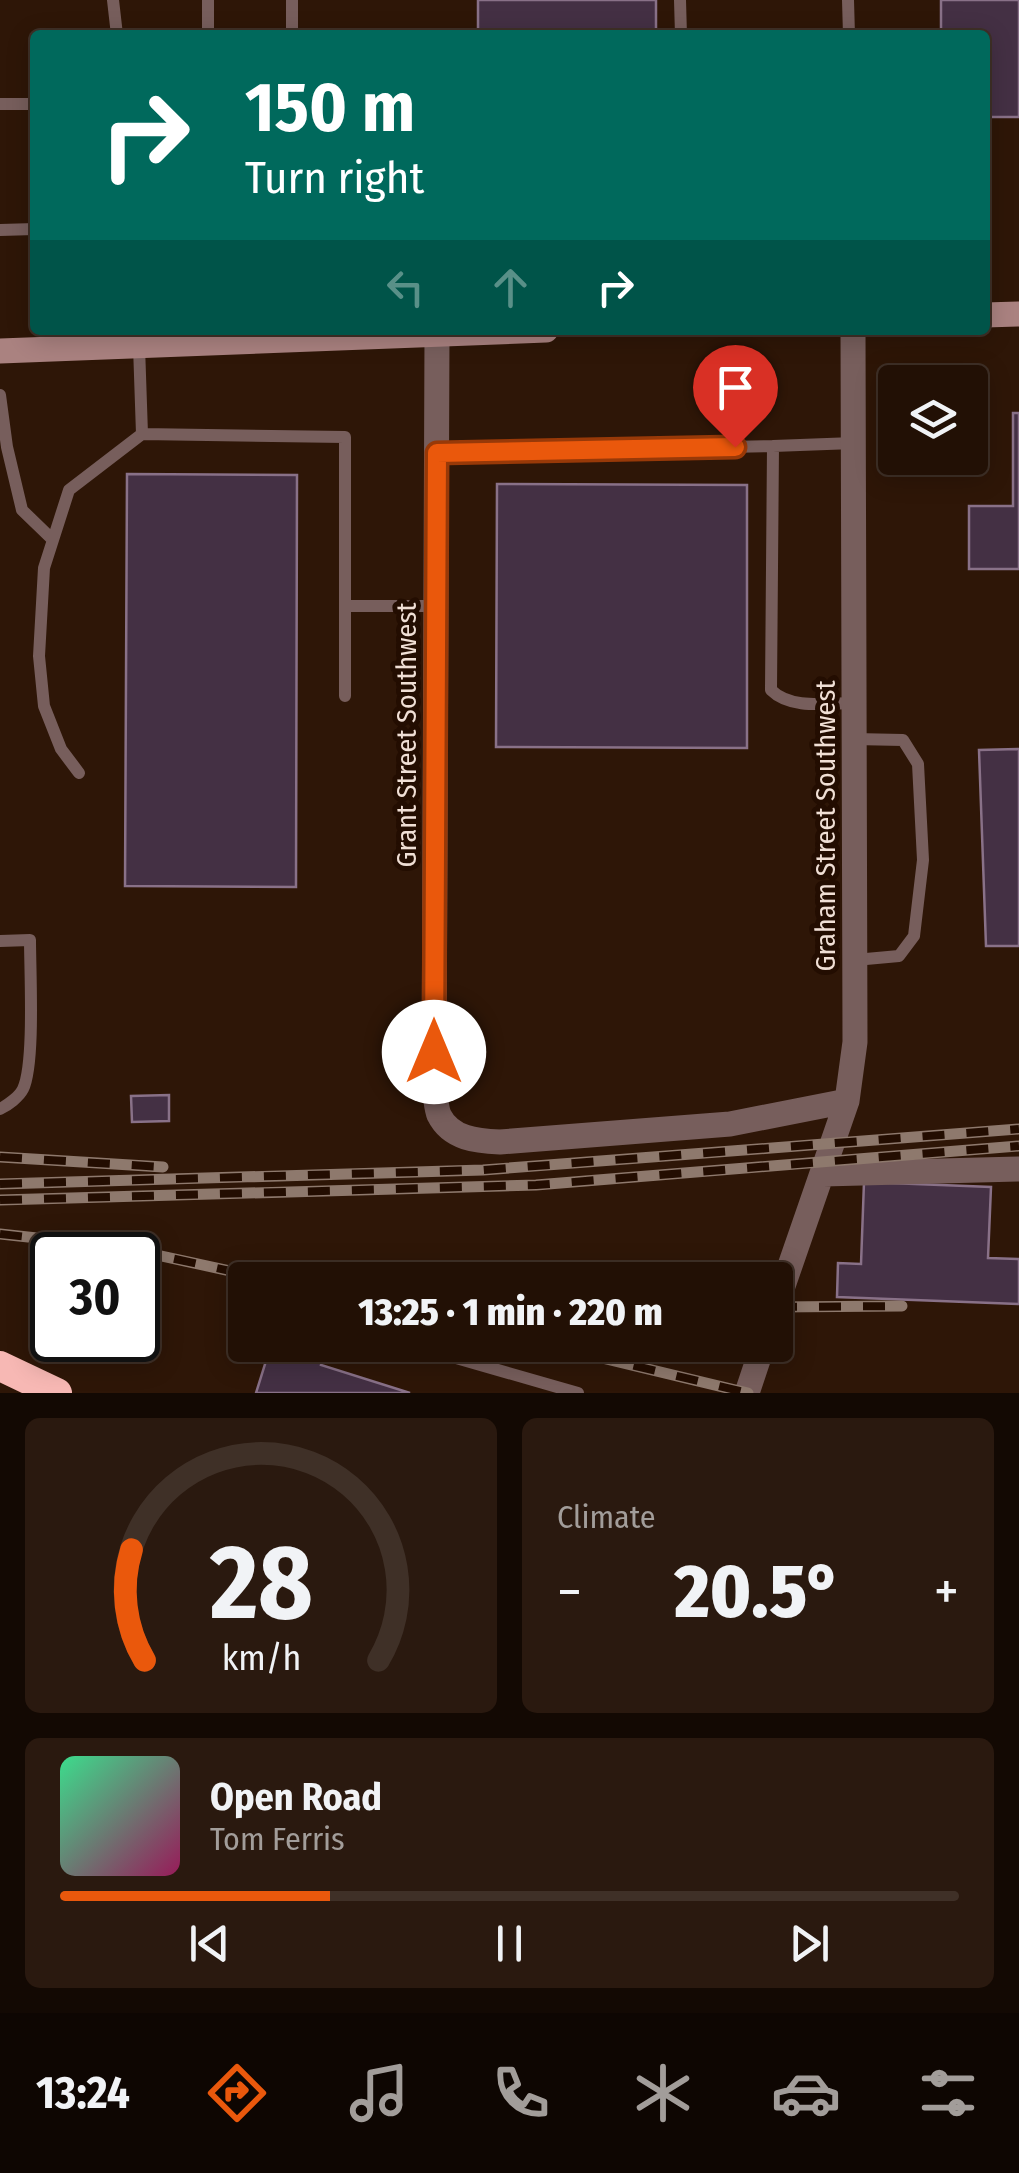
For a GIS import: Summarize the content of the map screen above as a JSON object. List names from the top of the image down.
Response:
{
  "streets": {
    "street": ["Grant Street Southwest", "Graham Street Southwest"]
  },
  "crossings": [
    ["Grant Street Southwest", "Graham Street Southwest"]
  ],
  "page": {
    "turn": ["150 m", "Turn right"],
    "limit": "30",
    "trip": "13:25 · 1 min · 220 m",
    "tile": "Climate",
    "heat": ["−", "20.5°", "+"],
    "song": ["Open Road", "Tom Ferris"],
    "tabs": "13:24",
    "gauge": ["28", "km/h"]
  }
}
